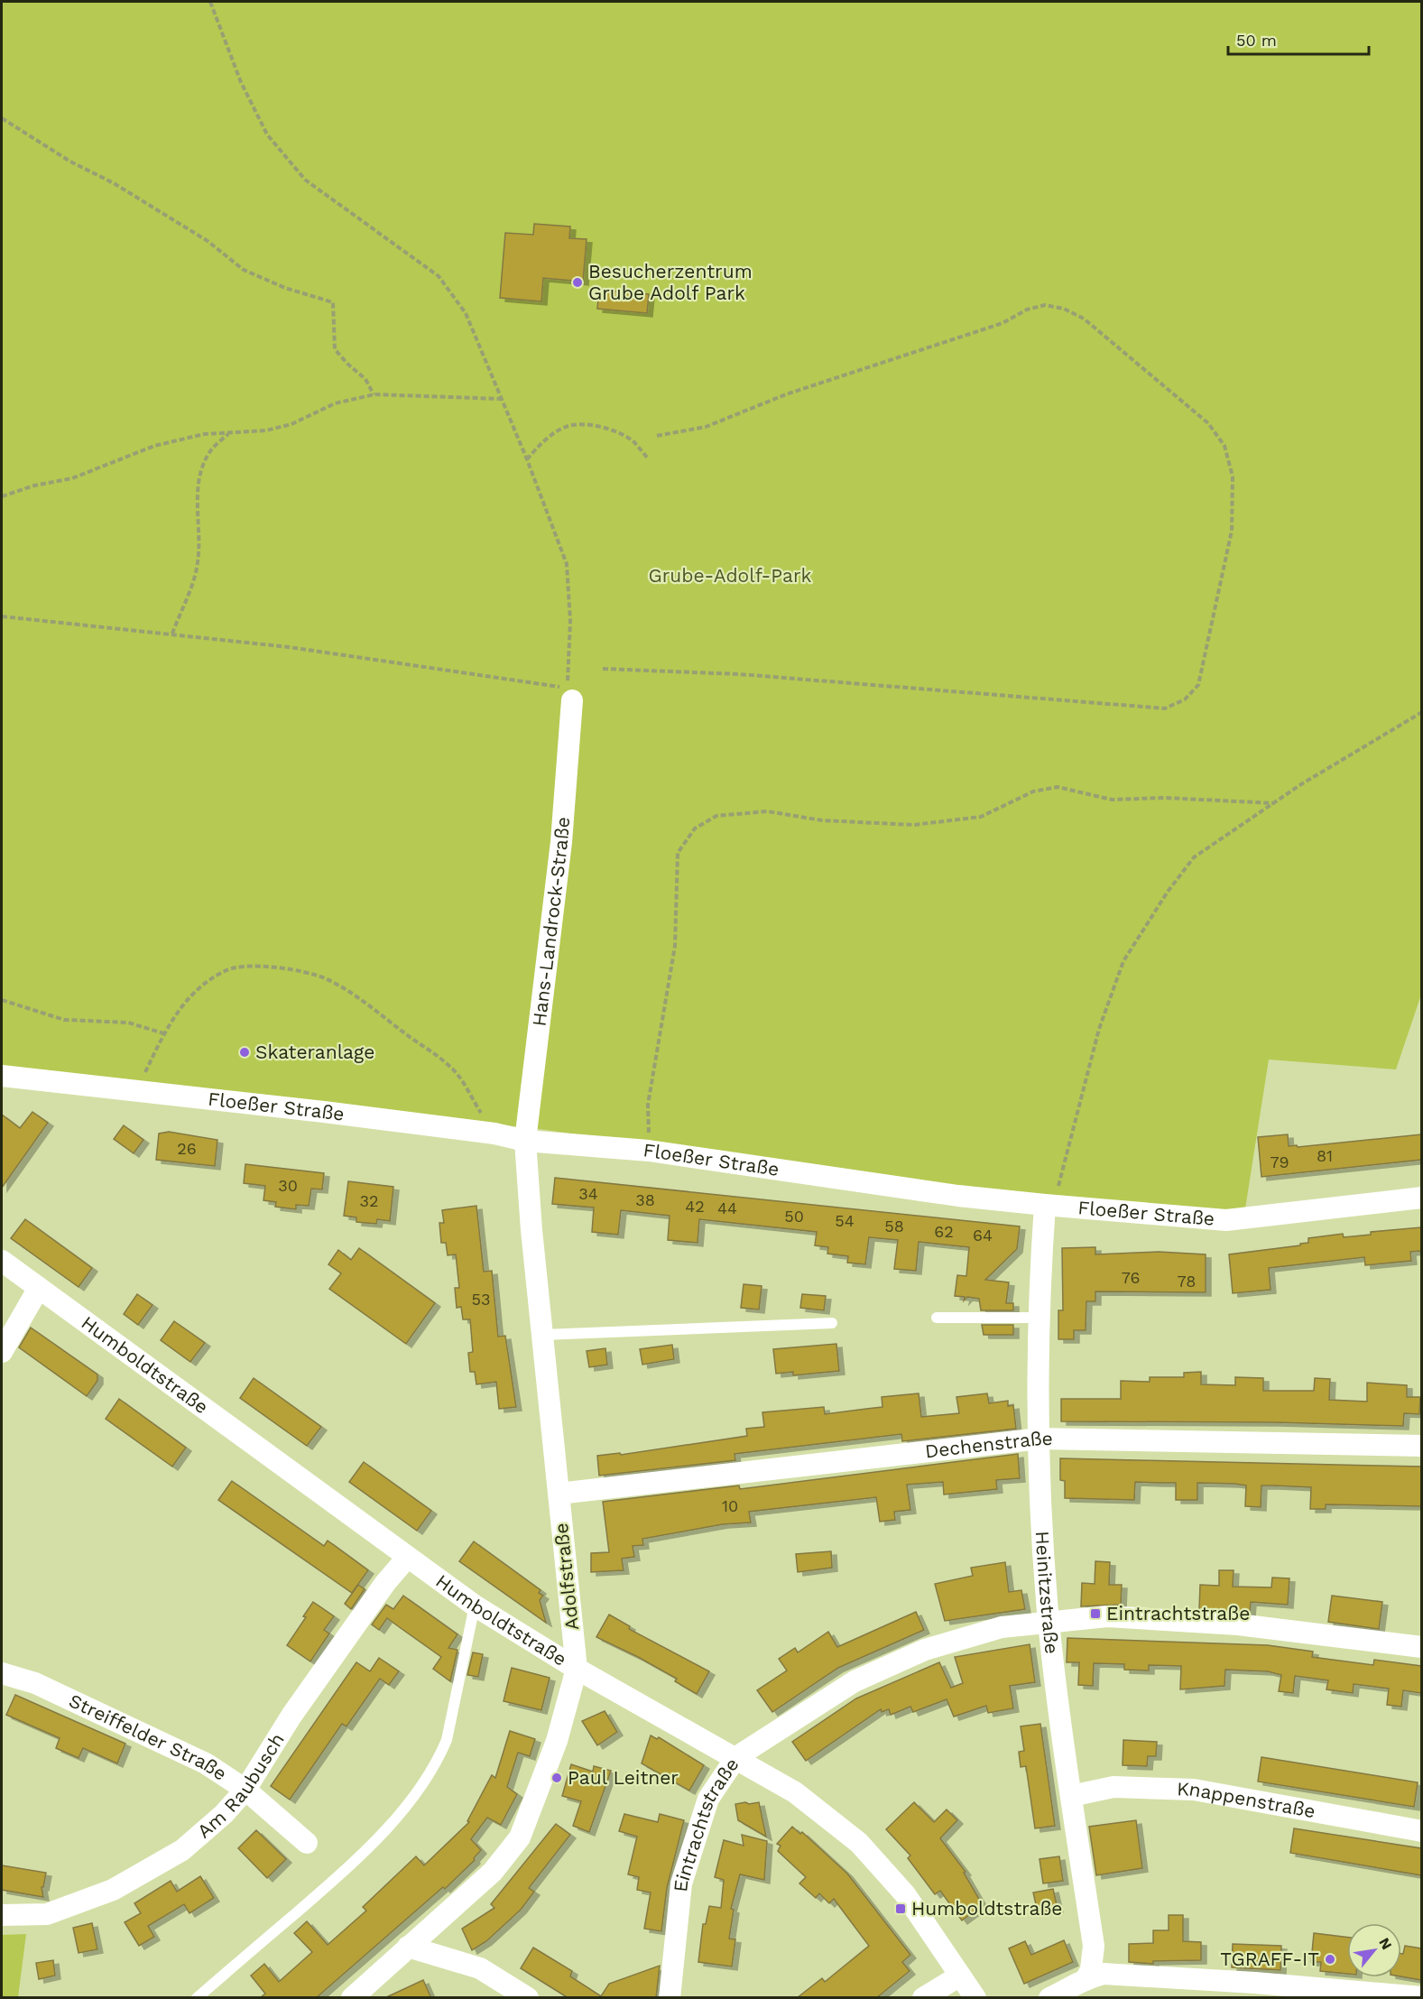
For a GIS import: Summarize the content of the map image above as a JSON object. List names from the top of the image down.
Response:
{
  "streets": {
    "street": [
      "Hans-Landrock-Straße",
      "Floeßer Straße",
      "Humboldtstraße",
      "Dechenstraße",
      "Adolfstraße",
      "Heinitzstraße",
      "Streiffelder Straße",
      "Am Raubusch",
      "Knappenstraße",
      "Eintrachtstraße"
    ]
  },
  "crossings": [
    ["Hans-Landrock-Straße", "Floeßer Straße"],
    ["Hans-Landrock-Straße", "Adolfstraße"],
    ["Floeßer Straße", "Adolfstraße"],
    ["Floeßer Straße", "Heinitzstraße"],
    ["Humboldtstraße", "Adolfstraße"],
    ["Humboldtstraße", "Am Raubusch"],
    ["Humboldtstraße", "Eintrachtstraße"],
    ["Dechenstraße", "Adolfstraße"],
    ["Dechenstraße", "Heinitzstraße"],
    ["Heinitzstraße", "Knappenstraße"],
    ["Heinitzstraße", "Eintrachtstraße"],
    ["Streiffelder Straße", "Am Raubusch"]
  ],
  "parks": ["Grube-Adolf-Park"],
  "places": {
    "other": [
      "Besucherzentrum Grube Adolf Park",
      "Skateranlage",
      "Paul Leitner",
      "TGRAFF-IT"
    ],
    "transit": ["Eintrachtstraße", "Humboldtstraße"]
  },
  "house_numbers": [
    "26",
    "81",
    "79",
    "30",
    "34",
    "38",
    "32",
    "42",
    "44",
    "50",
    "54",
    "58",
    "62",
    "64",
    "76",
    "78",
    "53",
    "10"
  ],
  "scale_bar": "50 m",
  "north": "top right"
}
